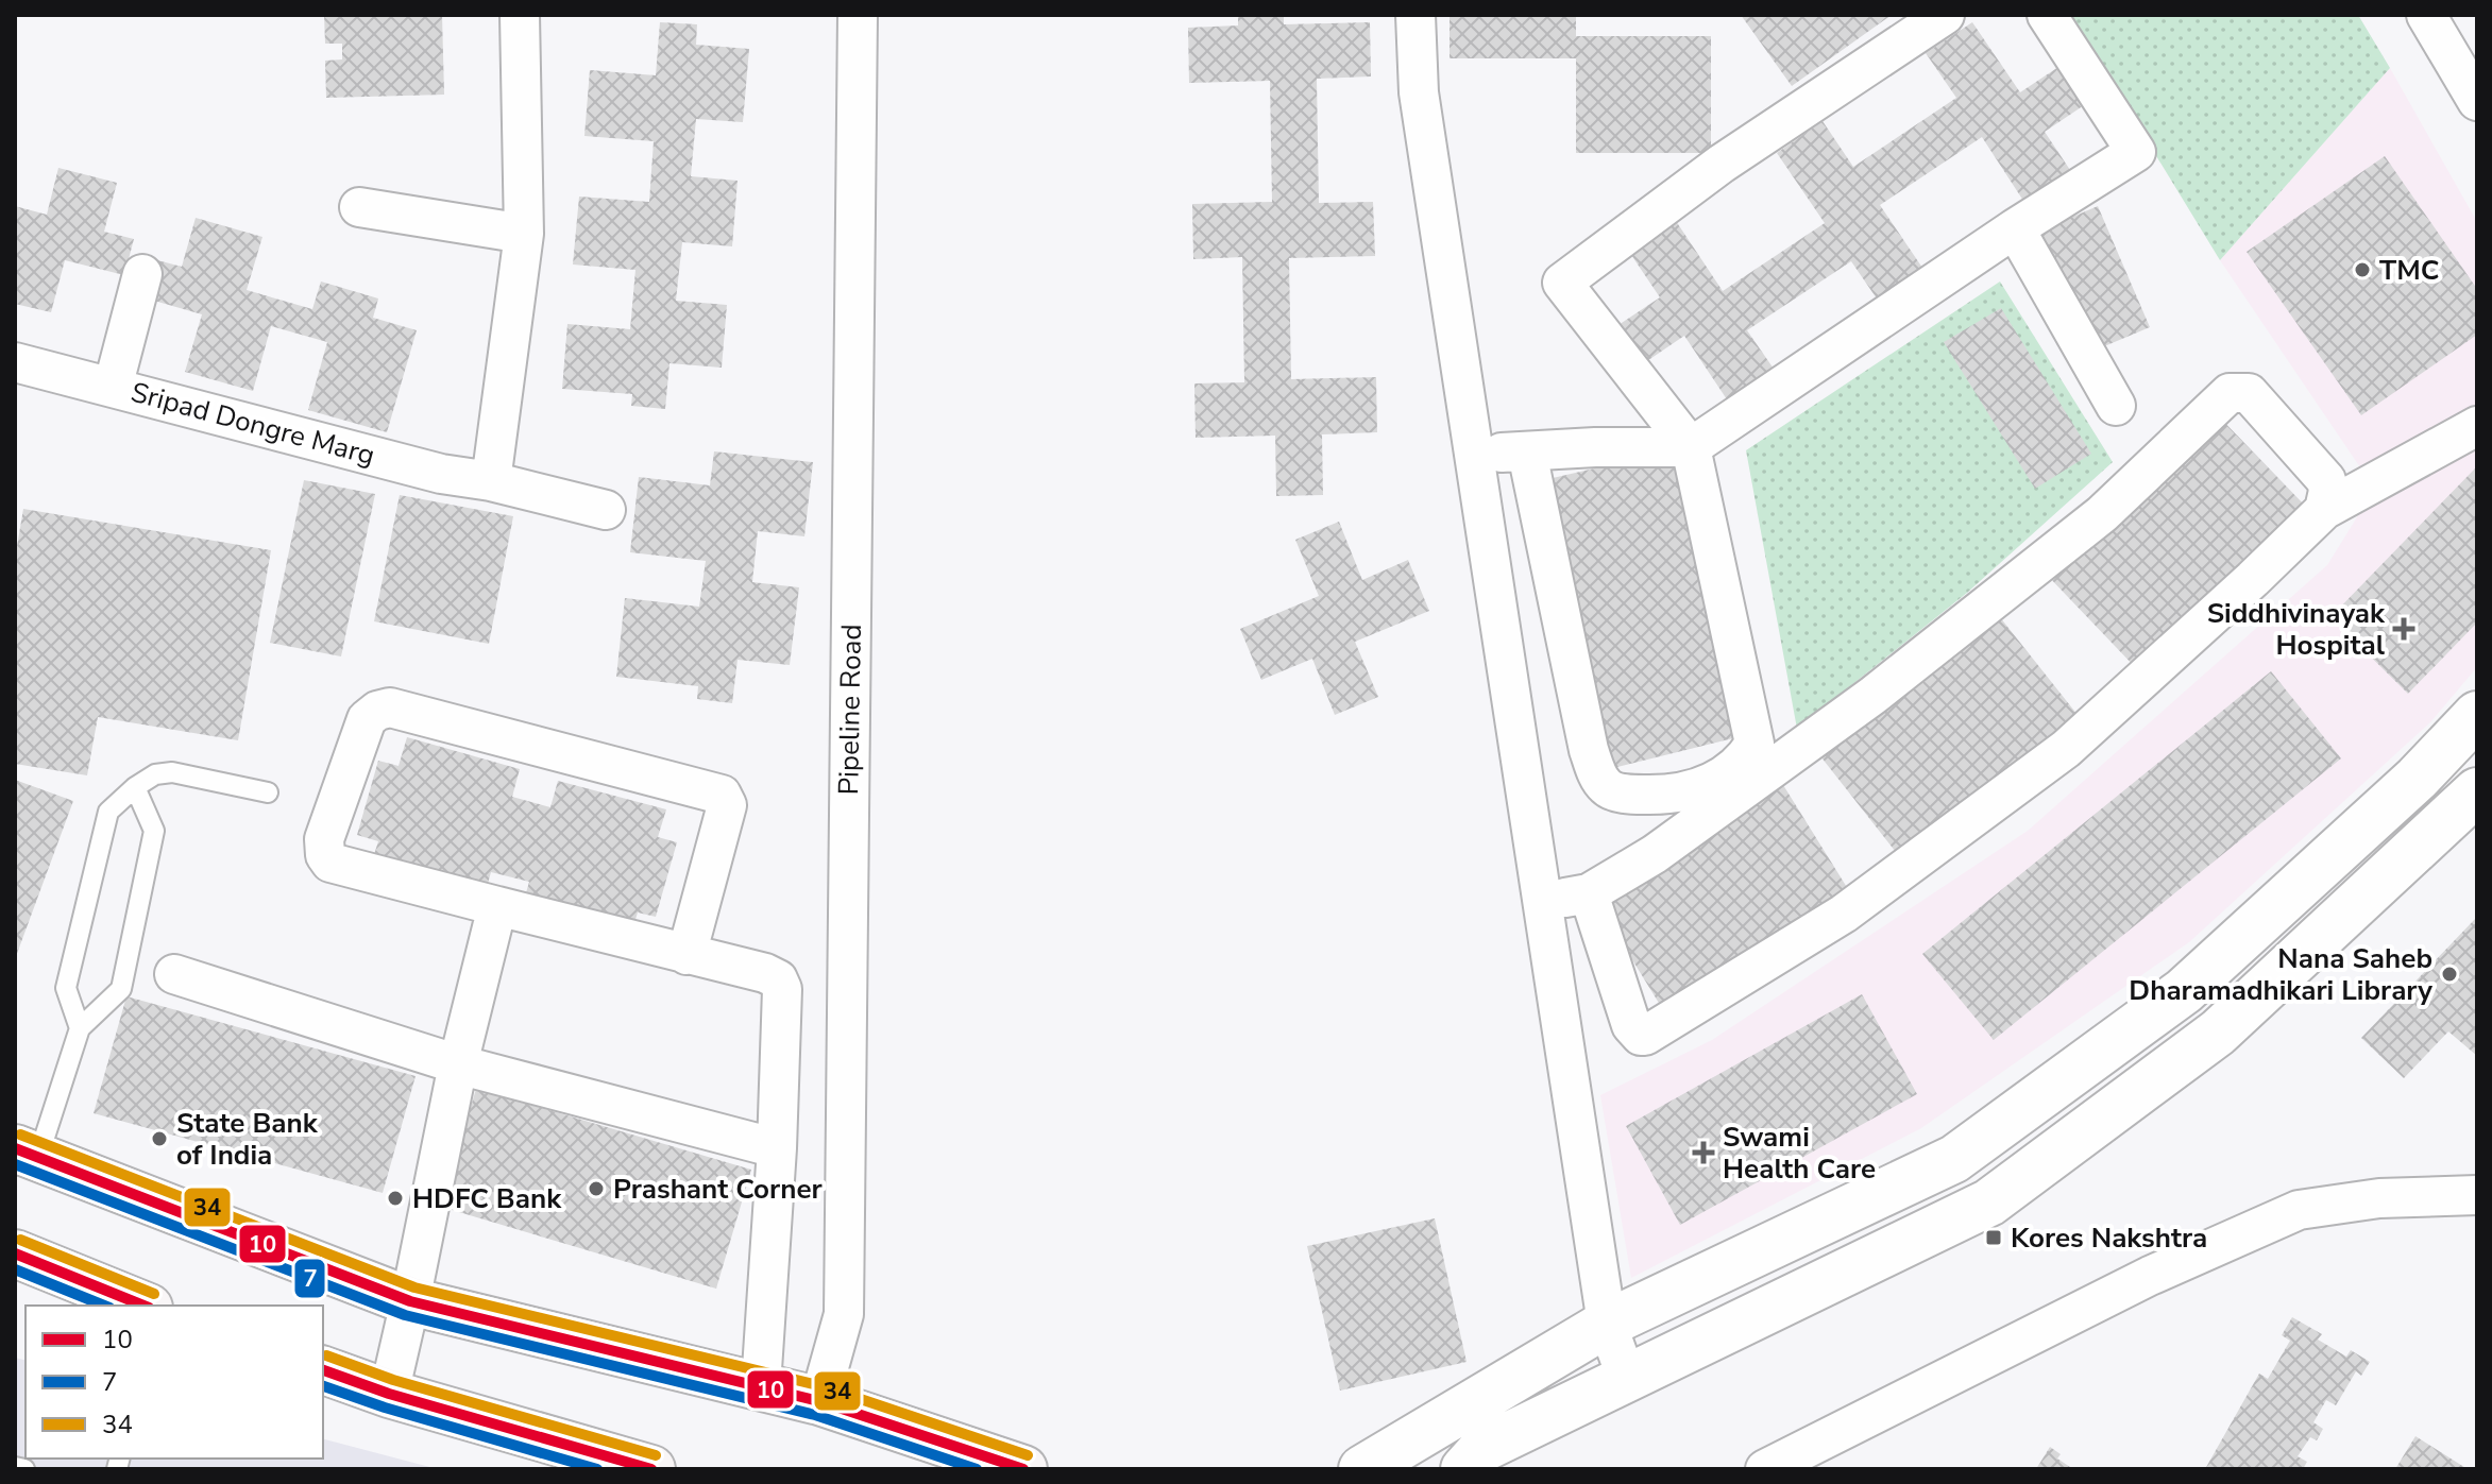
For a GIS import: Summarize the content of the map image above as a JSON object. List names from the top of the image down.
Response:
{
  "streets": {
    "street": ["Sripad Dongre Marg", "Pipeline Road"]
  },
  "places": {
    "other": [
      "TMC",
      "Nana Saheb Dharamadhikari Library",
      "State Bank of India",
      "Prashant Corner",
      "HDFC Bank"
    ],
    "health": ["Siddhivinayak Hospital", "Swami Health Care"],
    "transit": ["Kores Nakshtra"]
  },
  "lines": ["transit line 34", "transit line 10", "transit line 7"],
  "legend": ["10", "7", "34"]
}
